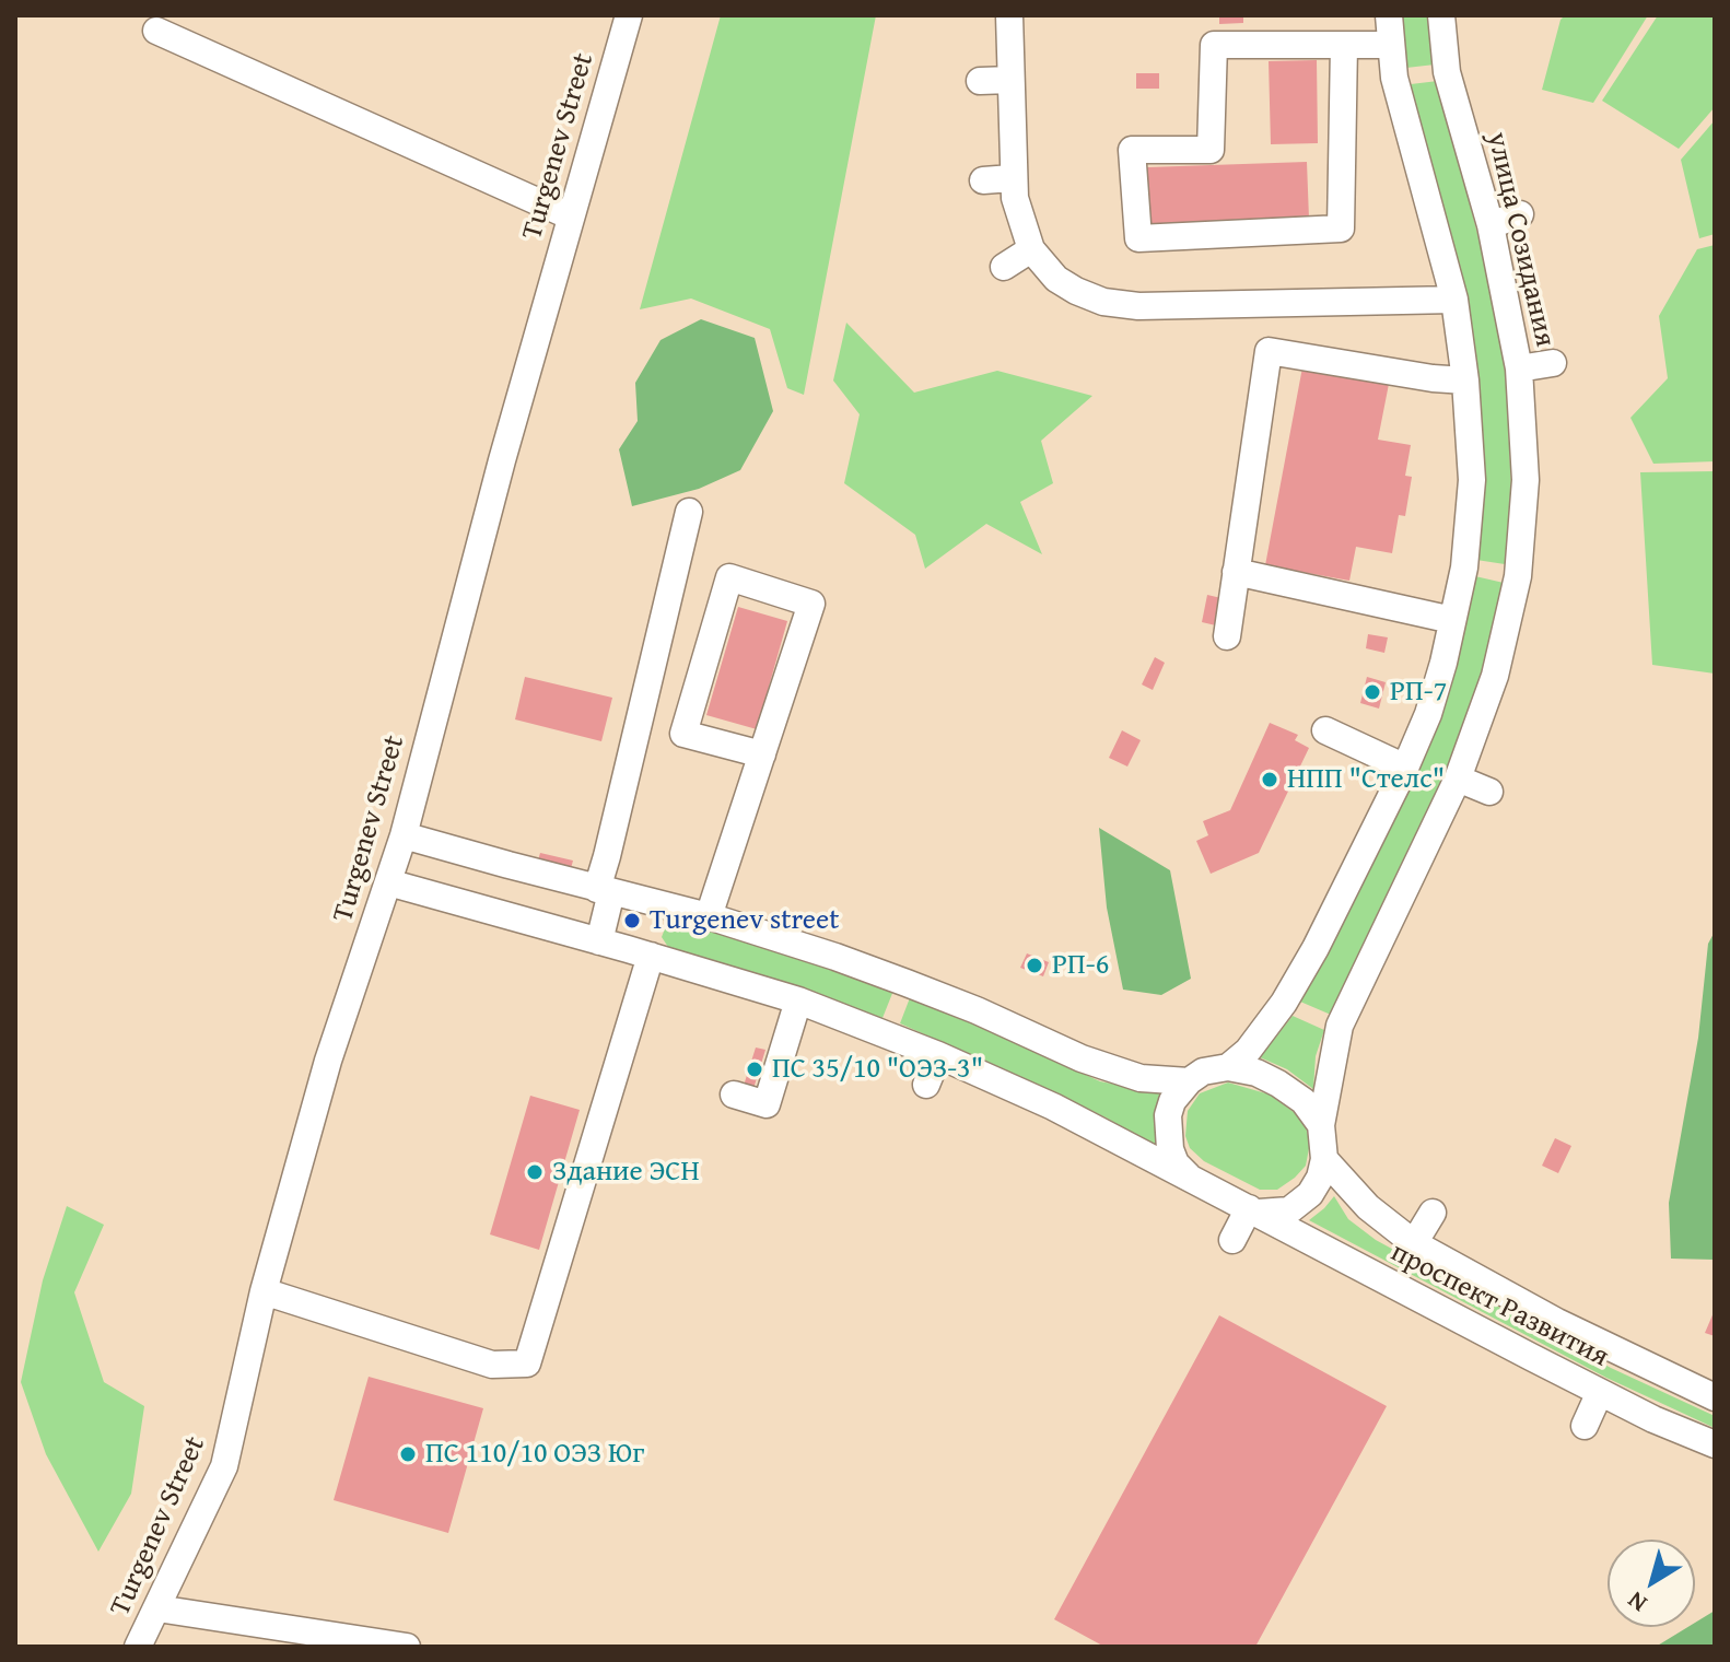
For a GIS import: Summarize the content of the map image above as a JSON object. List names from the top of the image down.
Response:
{
  "streets": {
    "street": ["Turgenev Street", "улица Созидания", "проспект Развития"]
  },
  "crossings": [
    ["улица Созидания", "проспект Развития"]
  ],
  "places": [
    "РП-7",
    "НПП \"Стелс\"",
    "Turgenev street",
    "РП-6",
    "ПС 35/10 \"ОЭЗ-3\"",
    "Здание ЭСН",
    "ПС 110/10 ОЭЗ Юг"
  ],
  "north": "bottom left"
}
